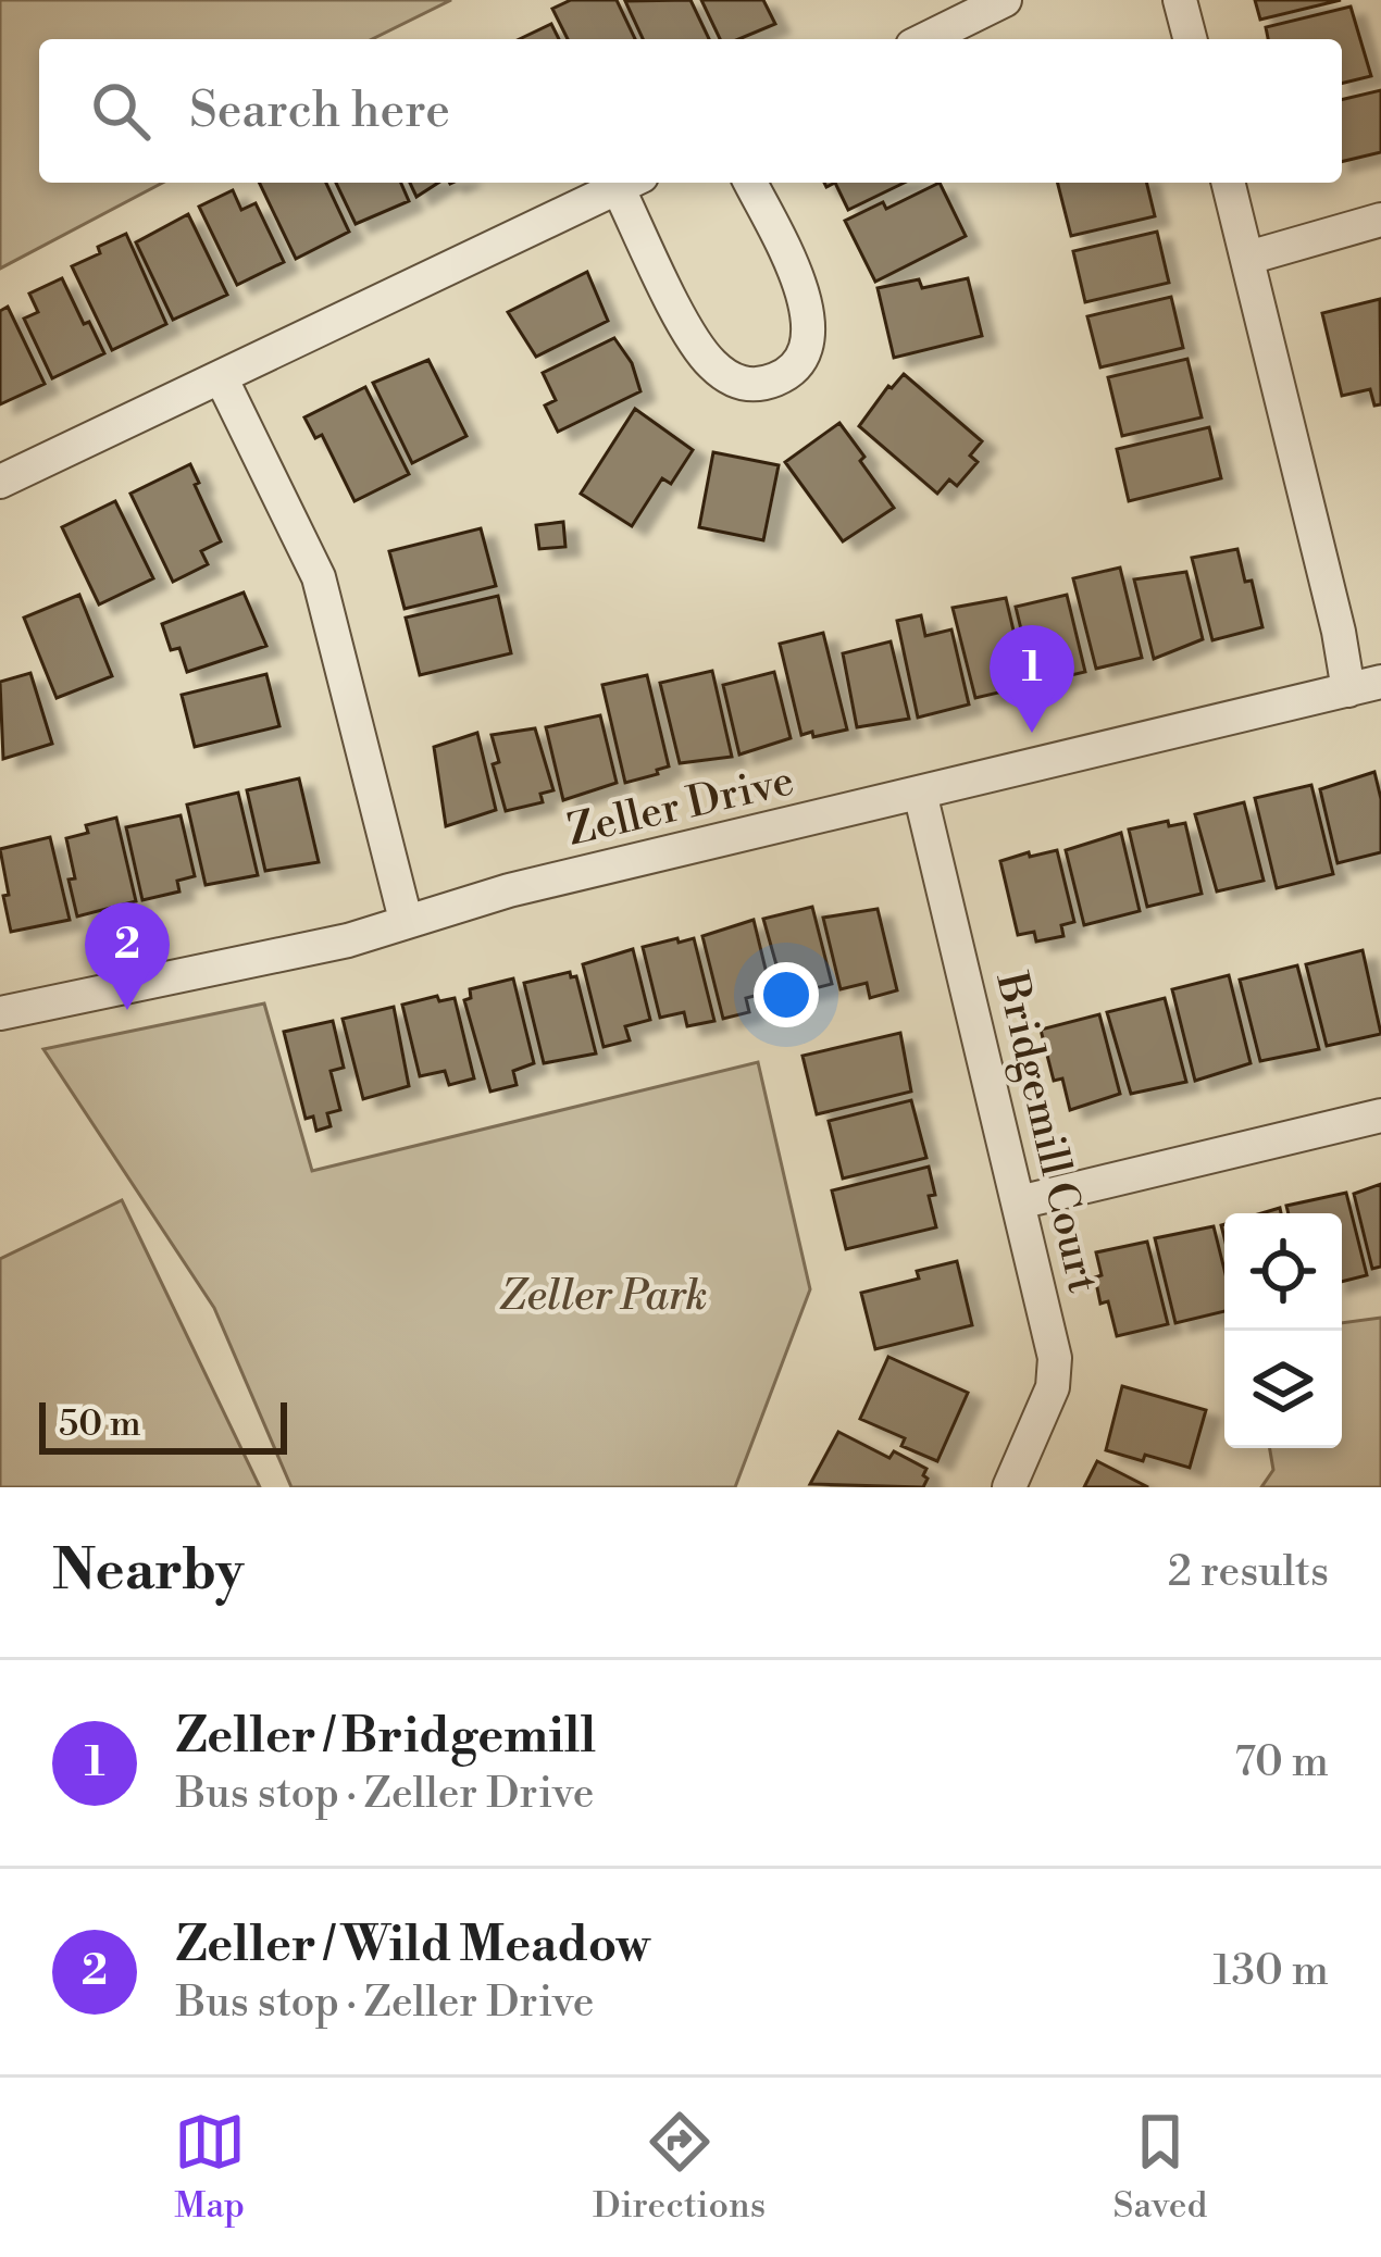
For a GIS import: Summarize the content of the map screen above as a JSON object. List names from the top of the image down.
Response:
{
  "streets": {
    "street": ["Zeller Drive", "Bridgemill Court"]
  },
  "crossings": [
    ["Zeller Drive", "Bridgemill Court"]
  ],
  "parks": ["Zeller Park"],
  "scale_bar": "50 m",
  "page": {
    "search": "Search here",
    "pins": ["1", "2"],
    "scale": "50 m",
    "heading": ["Nearby", "2 results"],
    "list": [
      {
        "mark": "1",
        "name": "Zeller / Bridgemill",
        "note": "Bus stop · Zeller Drive",
        "value": "70 m"
      },
      {
        "mark": "2",
        "name": "Zeller / Wild Meadow",
        "note": "Bus stop · Zeller Drive",
        "value": "130 m"
      }
    ],
    "nav": ["Map", "Directions", "Saved"]
  }
}
